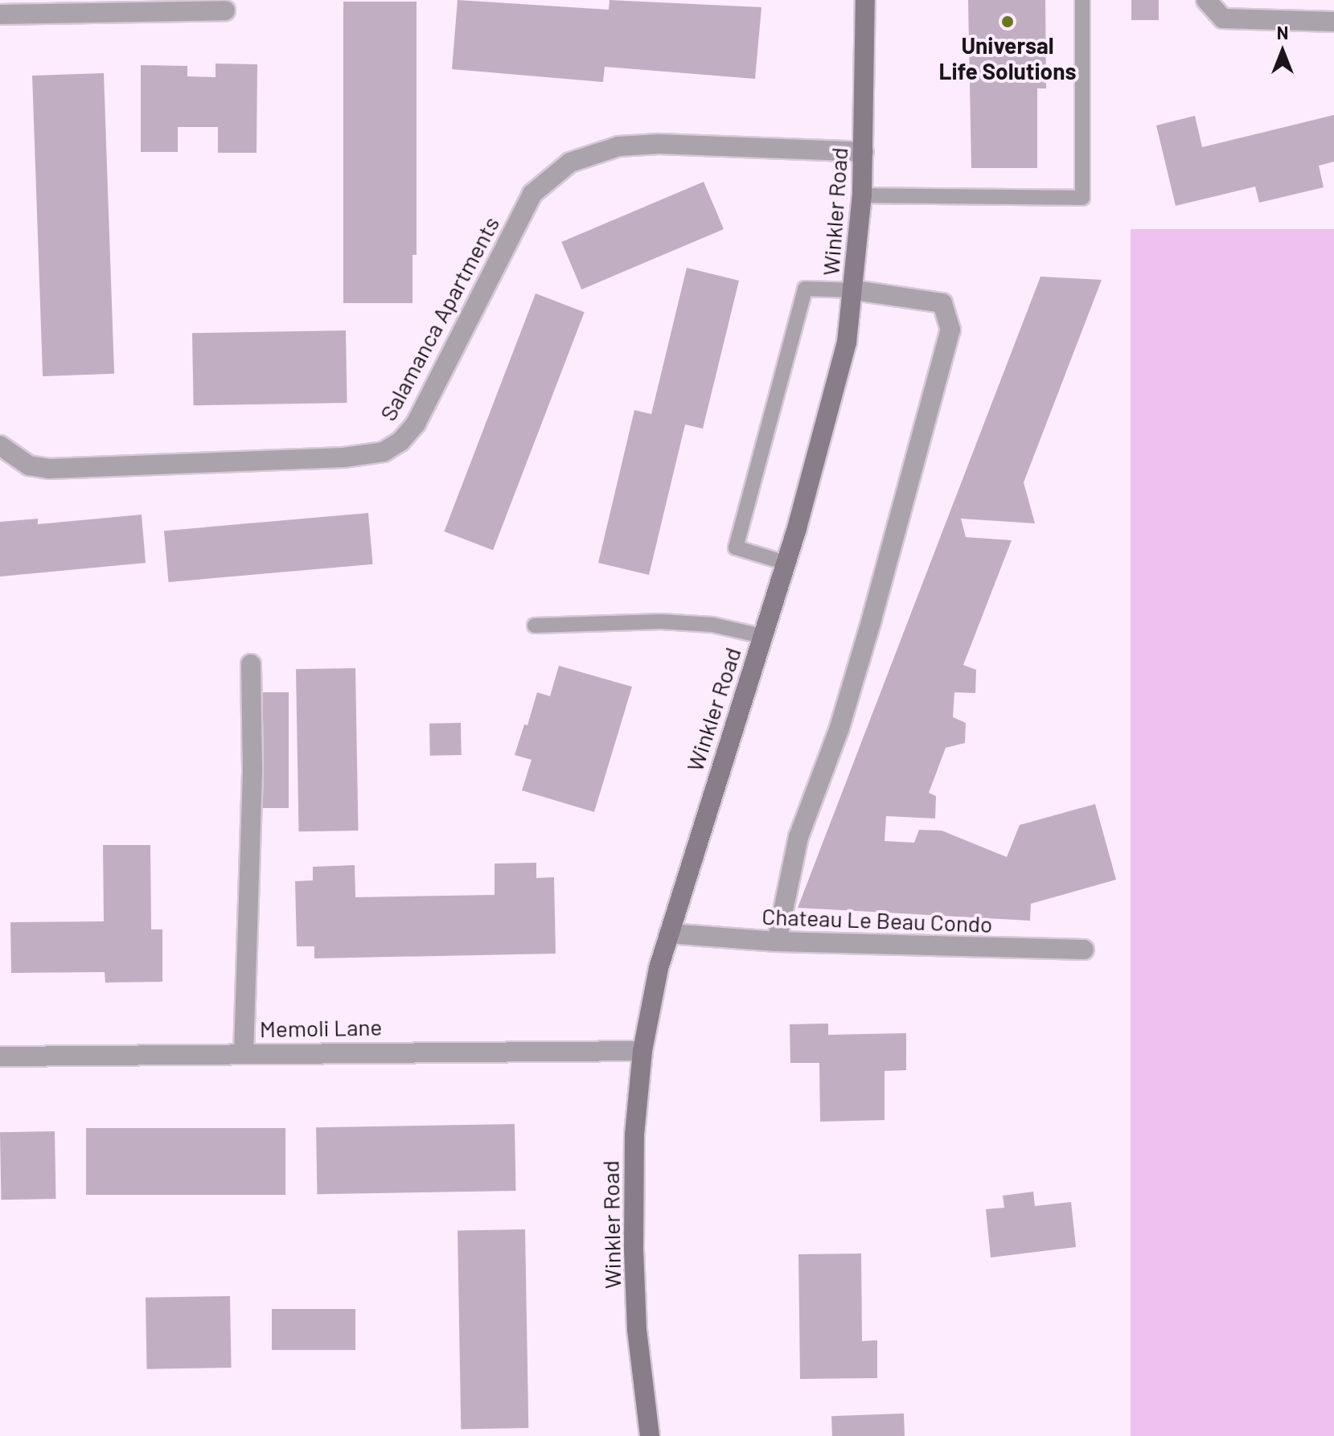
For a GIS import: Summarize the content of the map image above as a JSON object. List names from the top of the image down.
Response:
{
  "streets": {
    "street": [
      "Winkler Road",
      "Salamanca Apartments",
      "Chateau Le Beau Condo",
      "Memoli Lane"
    ]
  },
  "crossings": [
    ["Winkler Road", "Salamanca Apartments"],
    ["Winkler Road", "Chateau Le Beau Condo"],
    ["Winkler Road", "Memoli Lane"]
  ],
  "places": ["Universal Life Solutions"],
  "north": "top"
}
